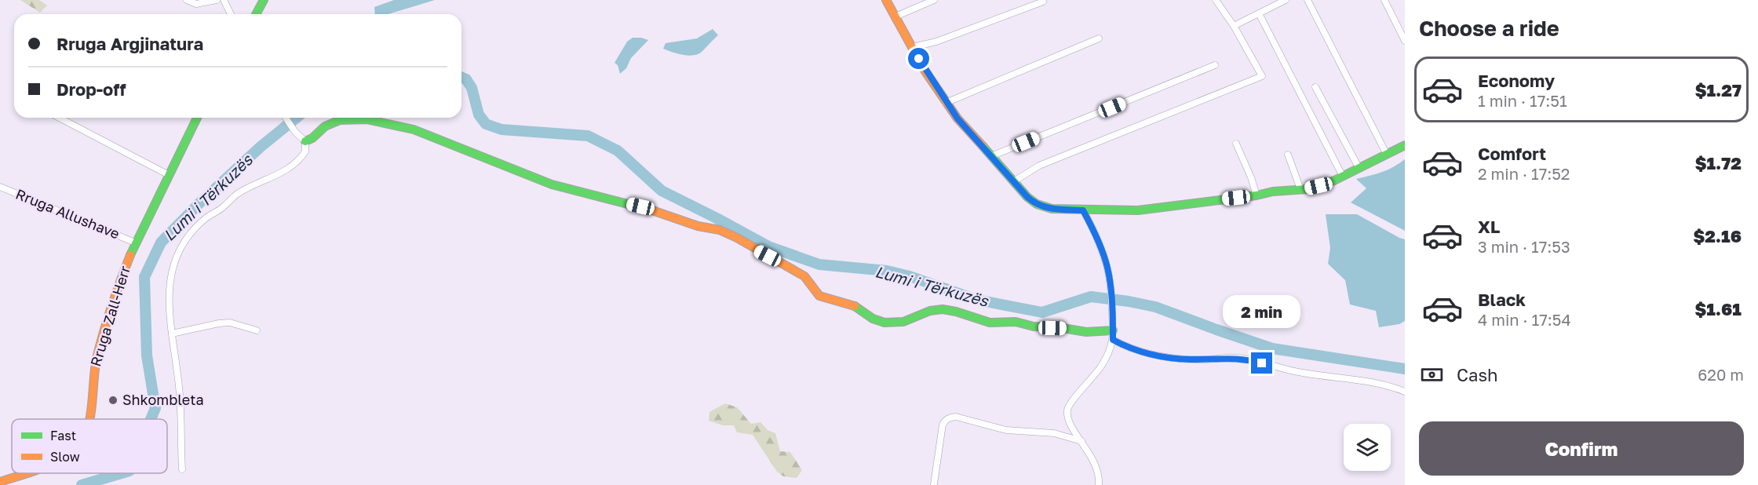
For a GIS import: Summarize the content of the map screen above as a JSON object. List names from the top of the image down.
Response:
{
  "streets": {
    "street": ["Rruga Allushave", "Rruga Zall-Herr"]
  },
  "crossings": [
    ["Rruga Allushave", "Rruga Zall-Herr"]
  ],
  "water": ["Lumi i Tërkuzës"],
  "places": ["Shkombleta"],
  "legend": ["Fast", "Slow"],
  "page": {
    "heading": "Choose a ride",
    "banner": ["Rruga Argjinatura", "Drop-off"],
    "list": [
      {
        "name": "Economy",
        "note": "1 min · 17:51",
        "value": "$1.27"
      },
      {
        "name": "Comfort",
        "note": "2 min · 17:52",
        "value": "$1.72"
      },
      {
        "name": "XL",
        "note": "3 min · 17:53",
        "value": "$2.16"
      },
      {
        "name": "Black",
        "note": "4 min · 17:54",
        "value": "$1.61"
      }
    ],
    "bubble": "2 min",
    "pay": ["Cash", "620 m"],
    "buttons": "Confirm"
  }
}
